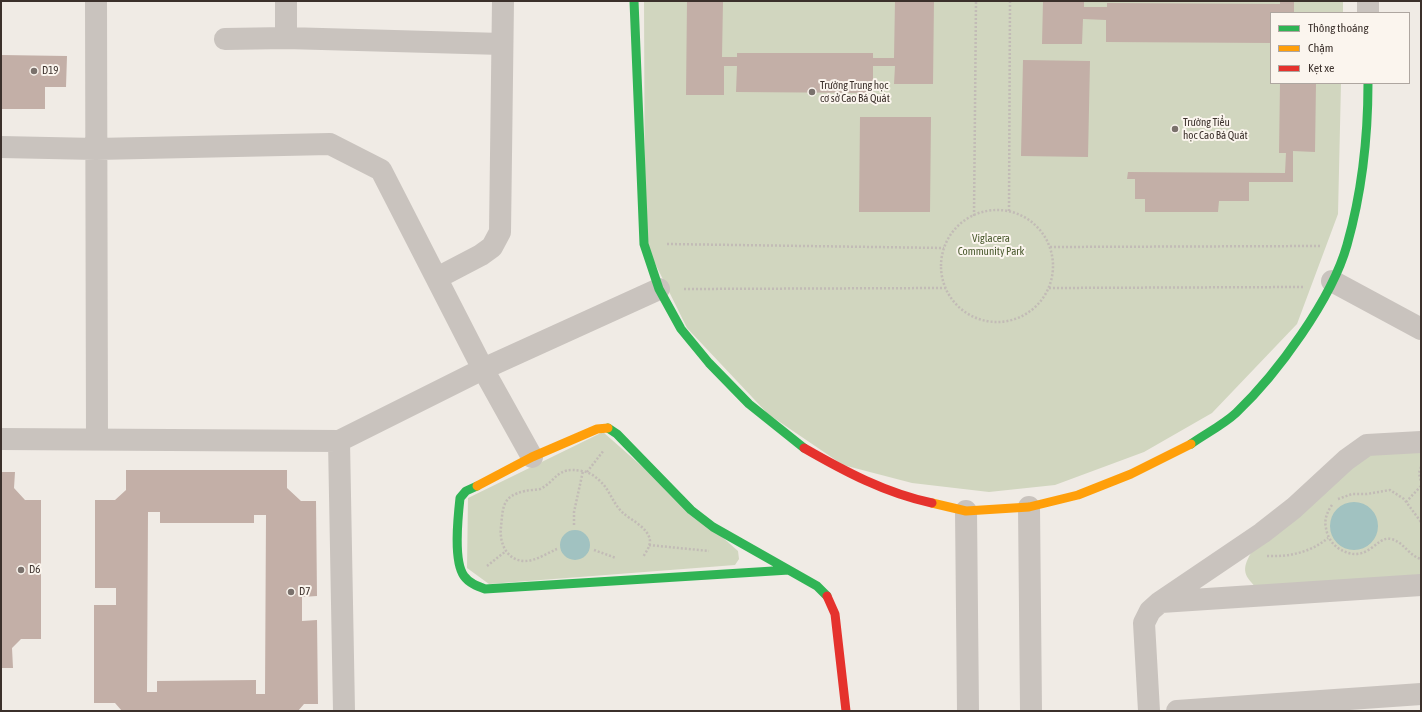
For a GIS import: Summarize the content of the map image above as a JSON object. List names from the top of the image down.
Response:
{
  "parks": ["Viglacera Community Park"],
  "places": [
    "D19",
    "Trường Trung học cơ sở Cao Bá Quát",
    "Trường Tiểu học Cao Bá Quát",
    "D6",
    "D7"
  ],
  "legend": ["Thông thoáng", "Chậm", "Kẹt xe"]
}
